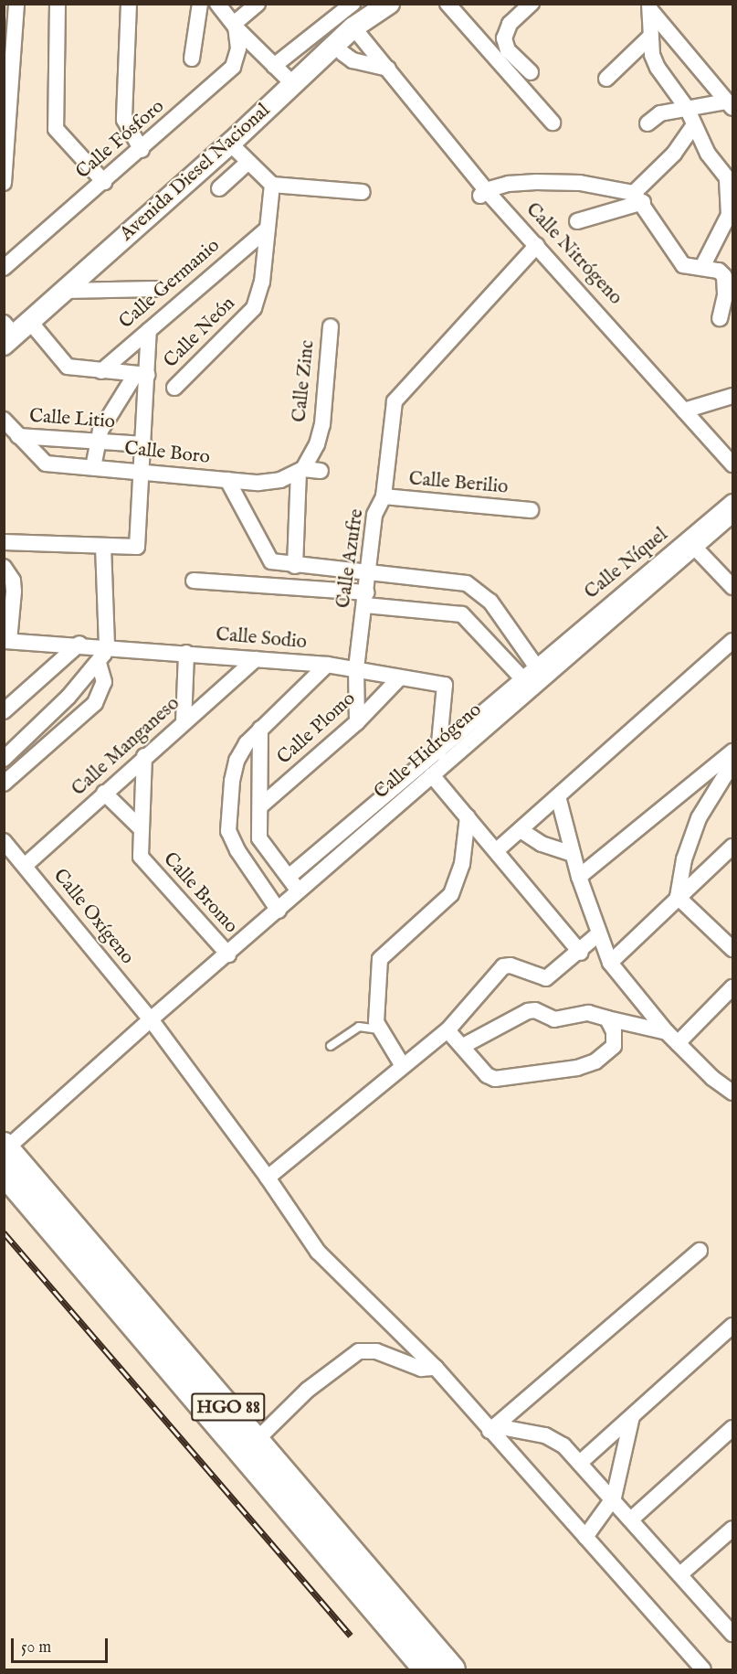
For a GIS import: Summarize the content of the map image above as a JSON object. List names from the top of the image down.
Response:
{
  "streets": {
    "main road": ["HGO 88"],
    "street": [
      "Calle Fósforo",
      "Avenida Diesel Nacional",
      "Calle Nitrógeno",
      "Calle Germanio",
      "Calle Neón",
      "Calle Zinc",
      "Calle Litio",
      "Calle Boro",
      "Calle Berilio",
      "Calle Azufre",
      "Calle Níquel",
      "Calle Sodio",
      "Calle Plomo",
      "Calle Manganeso",
      "Calle Hidrógeno",
      "Calle Bromo",
      "Calle Oxígeno"
    ]
  },
  "crossings": [
    ["Avenida Diesel Nacional", "Calle Nitrógeno"],
    ["Calle Nitrógeno", "Calle Azufre"],
    ["Calle Germanio", "Calle Neón"],
    ["Calle Zinc", "Calle Boro"],
    ["Calle Litio", "Calle Boro"],
    ["Calle Berilio", "Calle Azufre"],
    ["Calle Azufre", "Calle Sodio"],
    ["Calle Azufre", "Calle Plomo"],
    ["Calle Níquel", "Calle Hidrógeno"],
    ["Calle Sodio", "Calle Plomo"],
    ["Calle Sodio", "Calle Manganeso"],
    ["Calle Manganeso", "Calle Bromo"],
    ["Calle Manganeso", "Calle Oxígeno"],
    ["Calle Hidrógeno", "Calle Bromo"],
    ["Calle Hidrógeno", "Calle Oxígeno"],
    ["Calle Hidrógeno", "HGO 88"]
  ],
  "scale_bar": "50 m"
}
